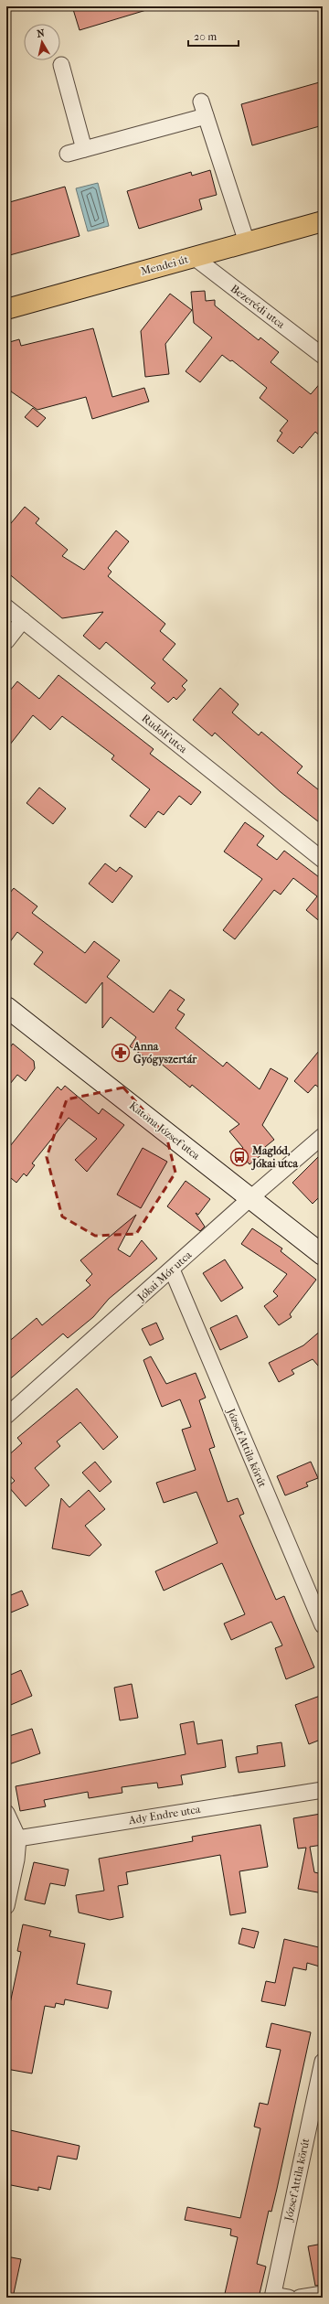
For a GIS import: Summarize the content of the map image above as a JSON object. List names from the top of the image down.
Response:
{
  "streets": {
    "main road": ["Mendei út", "Katona József utca"],
    "street": [
      "Bezerédi utca",
      "Rudolf utca",
      "Jókai Mór utca",
      "József Attila körút",
      "Ady Endre utca"
    ]
  },
  "crossings": [
    ["Mendei út", "Bezerédi utca"],
    ["Katona József utca", "Jókai Mór utca"],
    ["Jókai Mór utca", "József Attila körút"]
  ],
  "places": {
    "pharmacy": ["Anna Gyógyszertár"],
    "bus stop": ["Maglód, Jókai utca"]
  },
  "scale_bar": "20 m",
  "north": "top"
}
